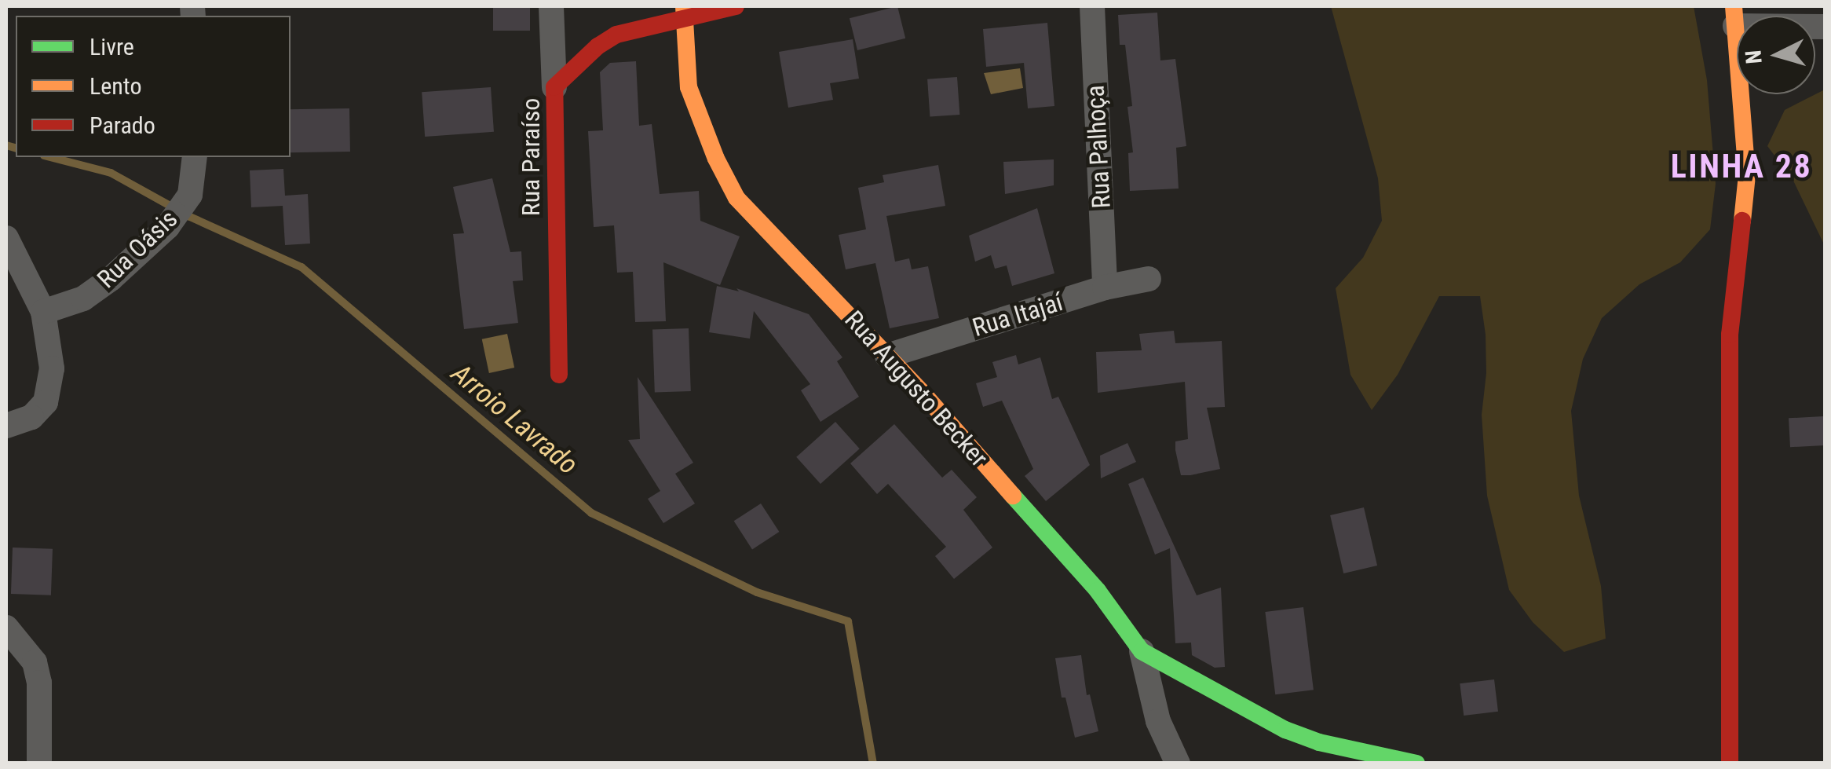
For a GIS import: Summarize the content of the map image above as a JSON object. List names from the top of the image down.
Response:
{
  "streets": {
    "street": [
      "Rua Palhoça",
      "Rua Paraíso",
      "Rua Oásis",
      "Rua Itajaí",
      "Rua Augusto Becker"
    ]
  },
  "crossings": [
    ["Rua Palhoça", "Rua Itajaí"],
    ["Rua Paraíso", "Rua Augusto Becker"],
    ["Rua Itajaí", "Rua Augusto Becker"]
  ],
  "districts": ["LINHA 28"],
  "water": ["Arroio Lavrado"],
  "legend": ["Livre", "Lento", "Parado"],
  "north": "left"
}
